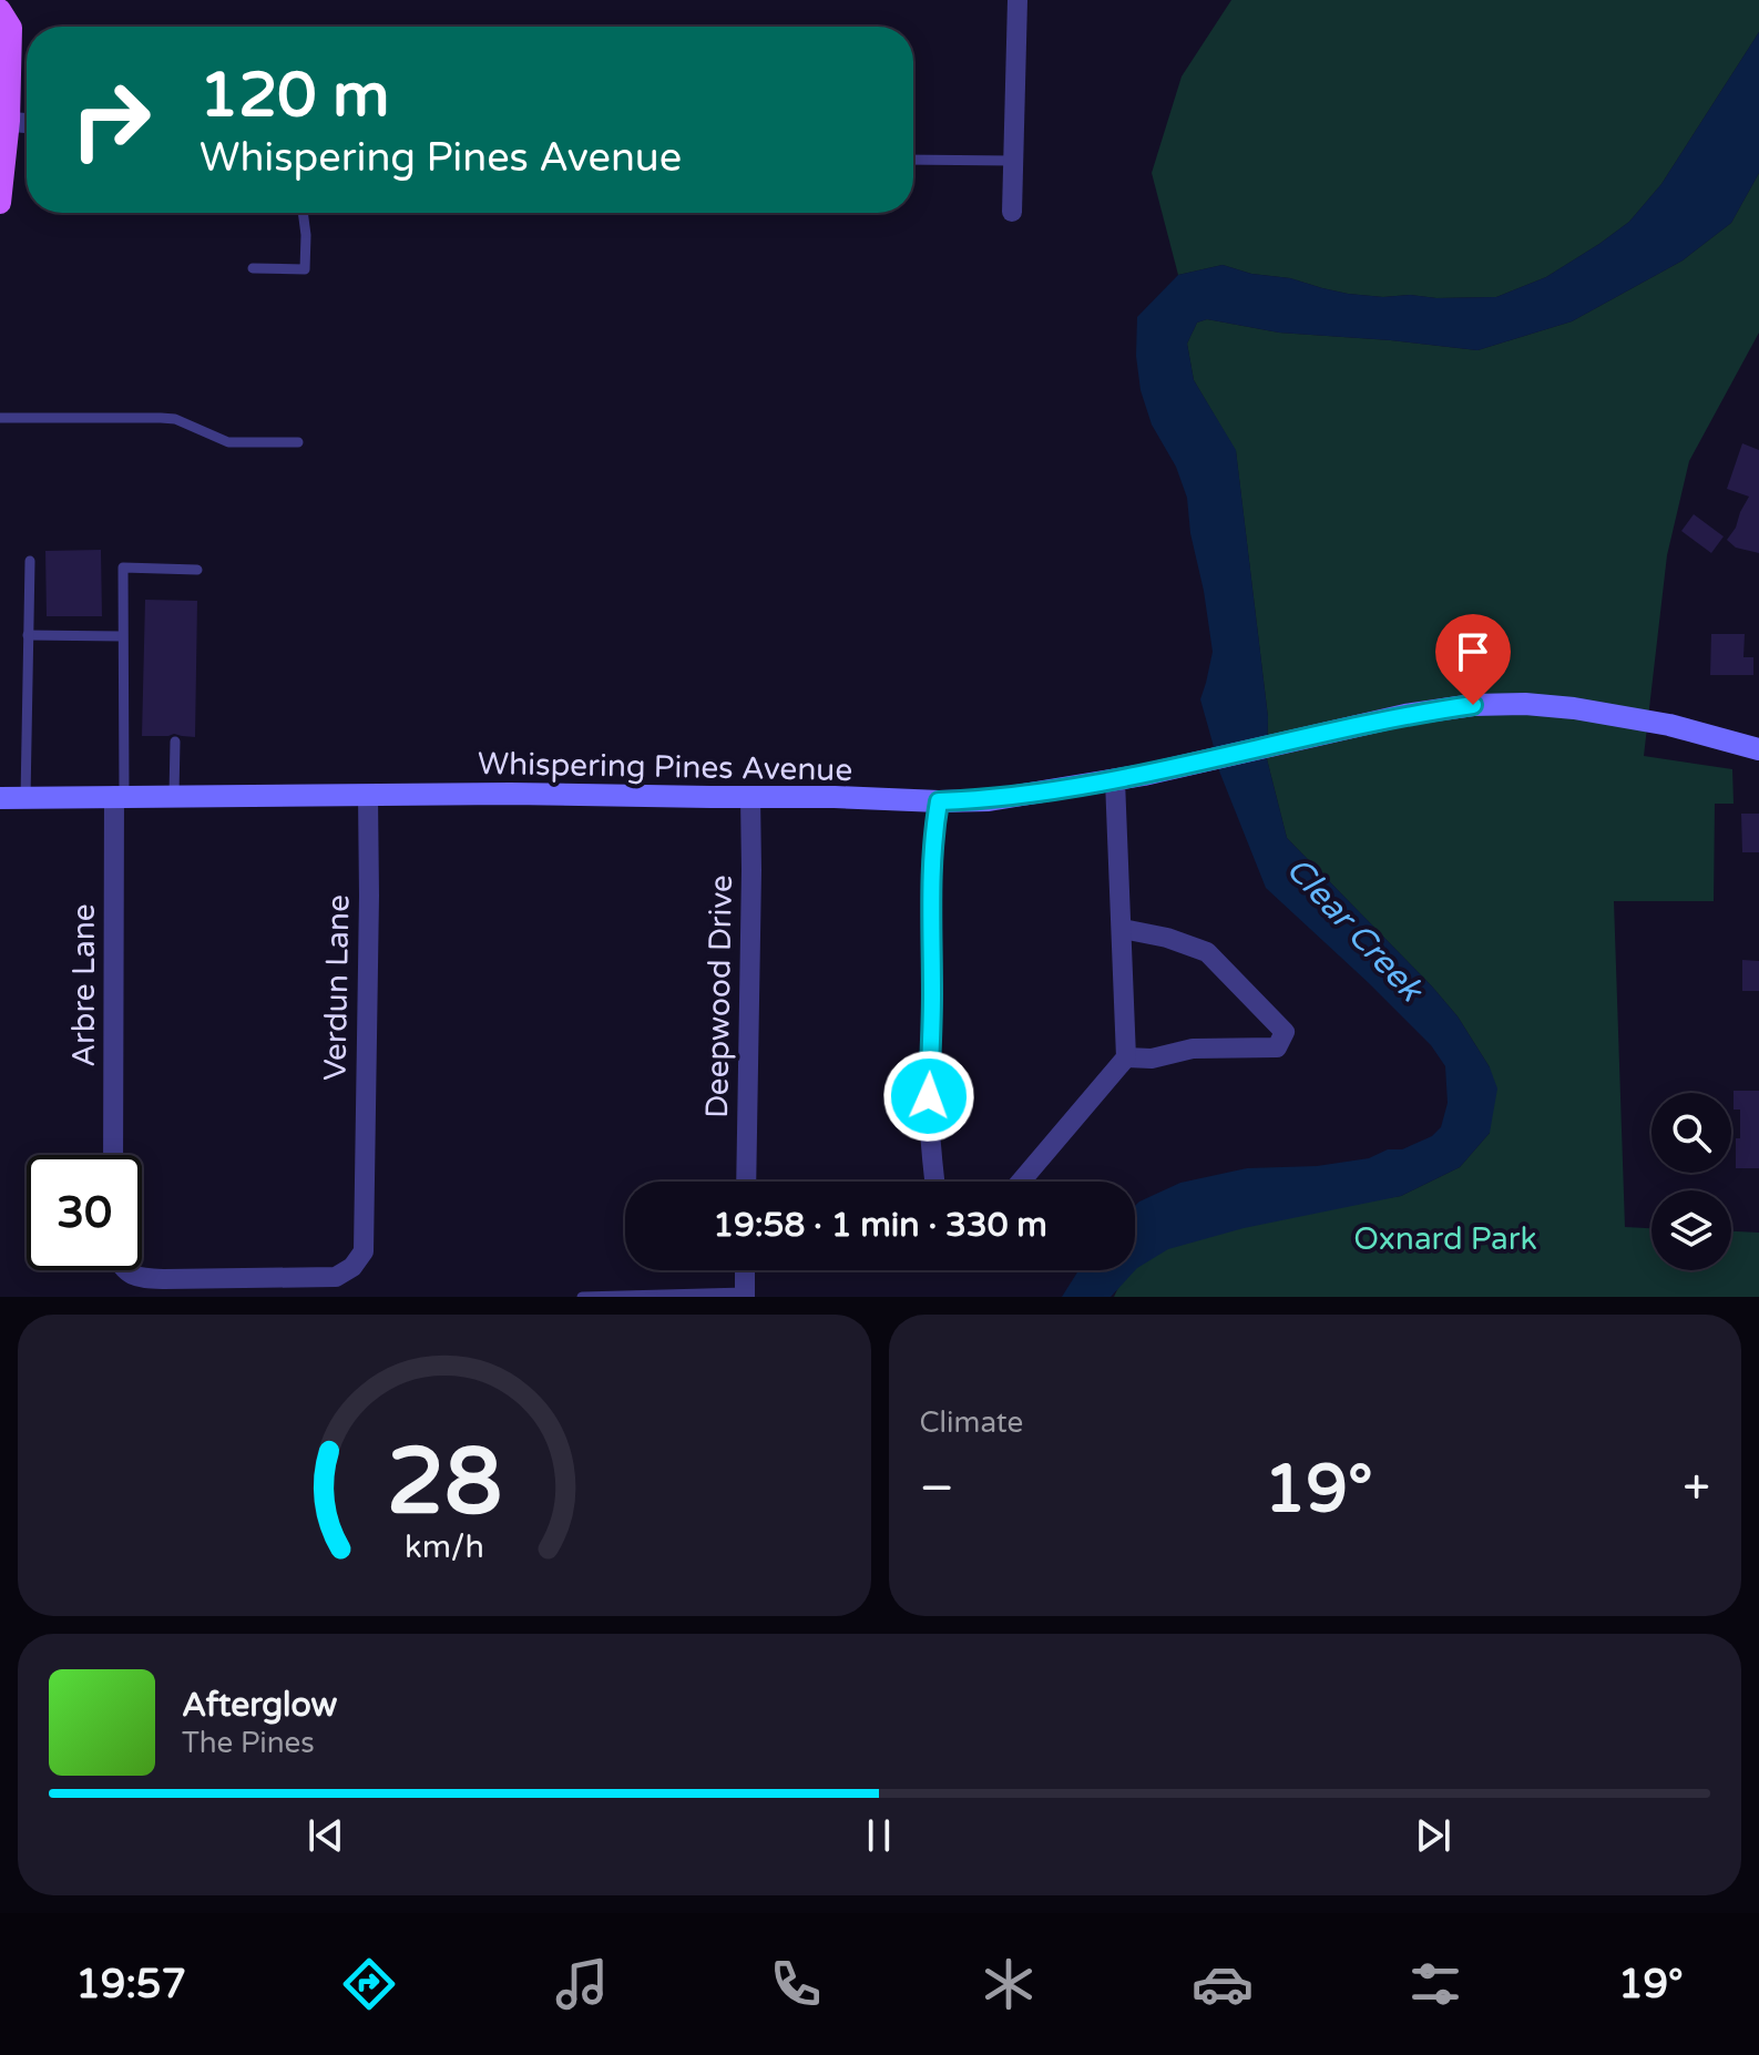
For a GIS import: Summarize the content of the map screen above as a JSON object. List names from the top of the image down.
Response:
{
  "streets": {
    "main road": ["Whispering Pines Avenue"],
    "street": ["Arbre Lane", "Verdun Lane", "Deepwood Drive"]
  },
  "crossings": [
    ["Whispering Pines Avenue", "Arbre Lane"],
    ["Whispering Pines Avenue", "Verdun Lane"],
    ["Whispering Pines Avenue", "Deepwood Drive"]
  ],
  "water": ["Clear Creek"],
  "parks": ["Oxnard Park"],
  "page": {
    "turn": ["120 m", "Whispering Pines Avenue"],
    "limit": "30",
    "trip": "19:58 · 1 min · 330 m",
    "tile": "Climate",
    "heat": ["−", "19°", "+"],
    "song": ["Afterglow", "The Pines"],
    "tabs": ["19:57", "19°"],
    "gauge": ["28", "km/h"]
  }
}
